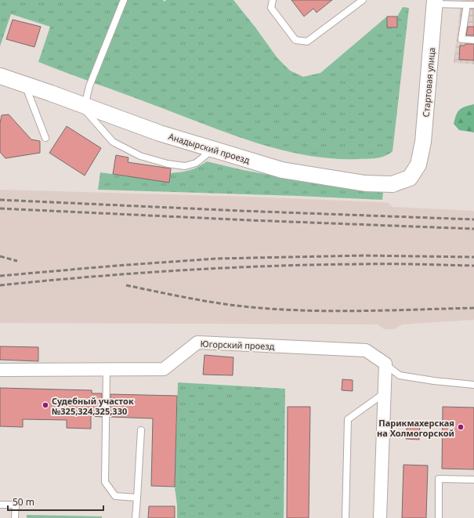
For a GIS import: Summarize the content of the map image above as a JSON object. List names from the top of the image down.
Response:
{
  "streets": {
    "street": ["Стартовая улица", "Анадырский проезд", "Югорский проезд"]
  },
  "crossings": [
    ["Стартовая улица", "Анадырский проезд"]
  ],
  "places": ["Судебный участок №325,324,325,330", "Парикмахерская на Холмогорской"],
  "scale_bar": "50 m"
}
